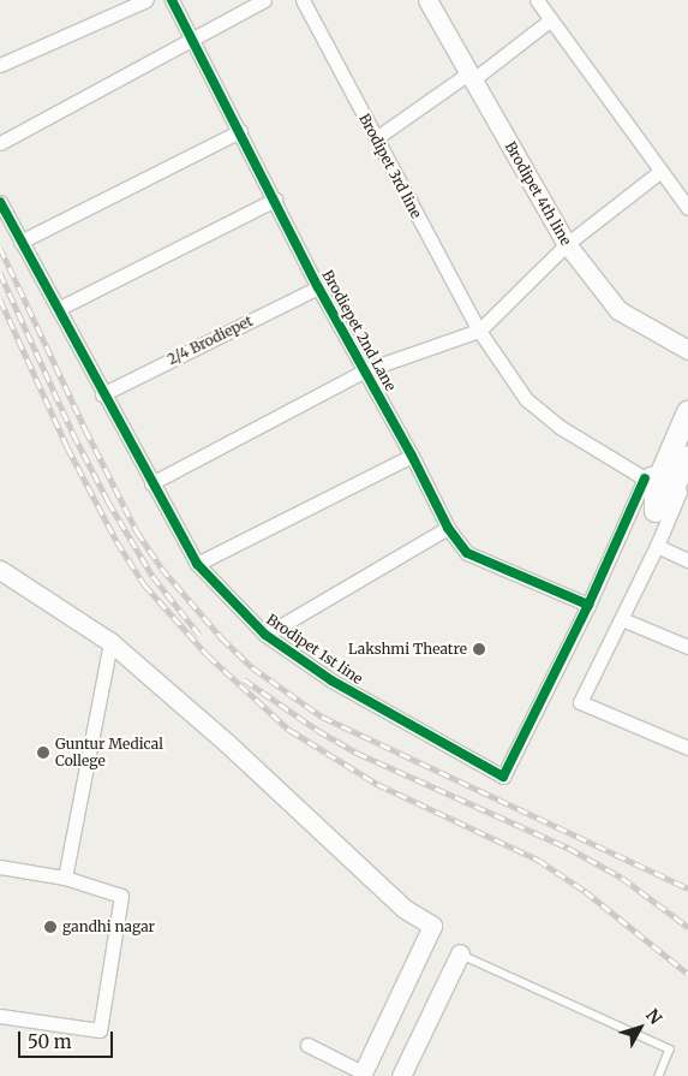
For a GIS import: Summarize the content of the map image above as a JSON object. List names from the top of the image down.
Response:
{
  "streets": {
    "street": [
      "Brodipet 3rd line",
      "Brodipet 4th line",
      "Brodiepet 2nd Lane",
      "2/4 Brodiepet",
      "Brodipet 1st line"
    ]
  },
  "crossings": [
    ["Brodipet 3rd line", "Brodipet 1st line"],
    ["Brodiepet 2nd Lane", "2/4 Brodiepet"],
    ["Brodiepet 2nd Lane", "Brodipet 1st line"],
    ["2/4 Brodiepet", "Brodipet 1st line"]
  ],
  "places": ["Lakshmi Theatre", "Guntur Medical College", "gandhi nagar"],
  "scale_bar": "50 m",
  "north": "top right"
}
